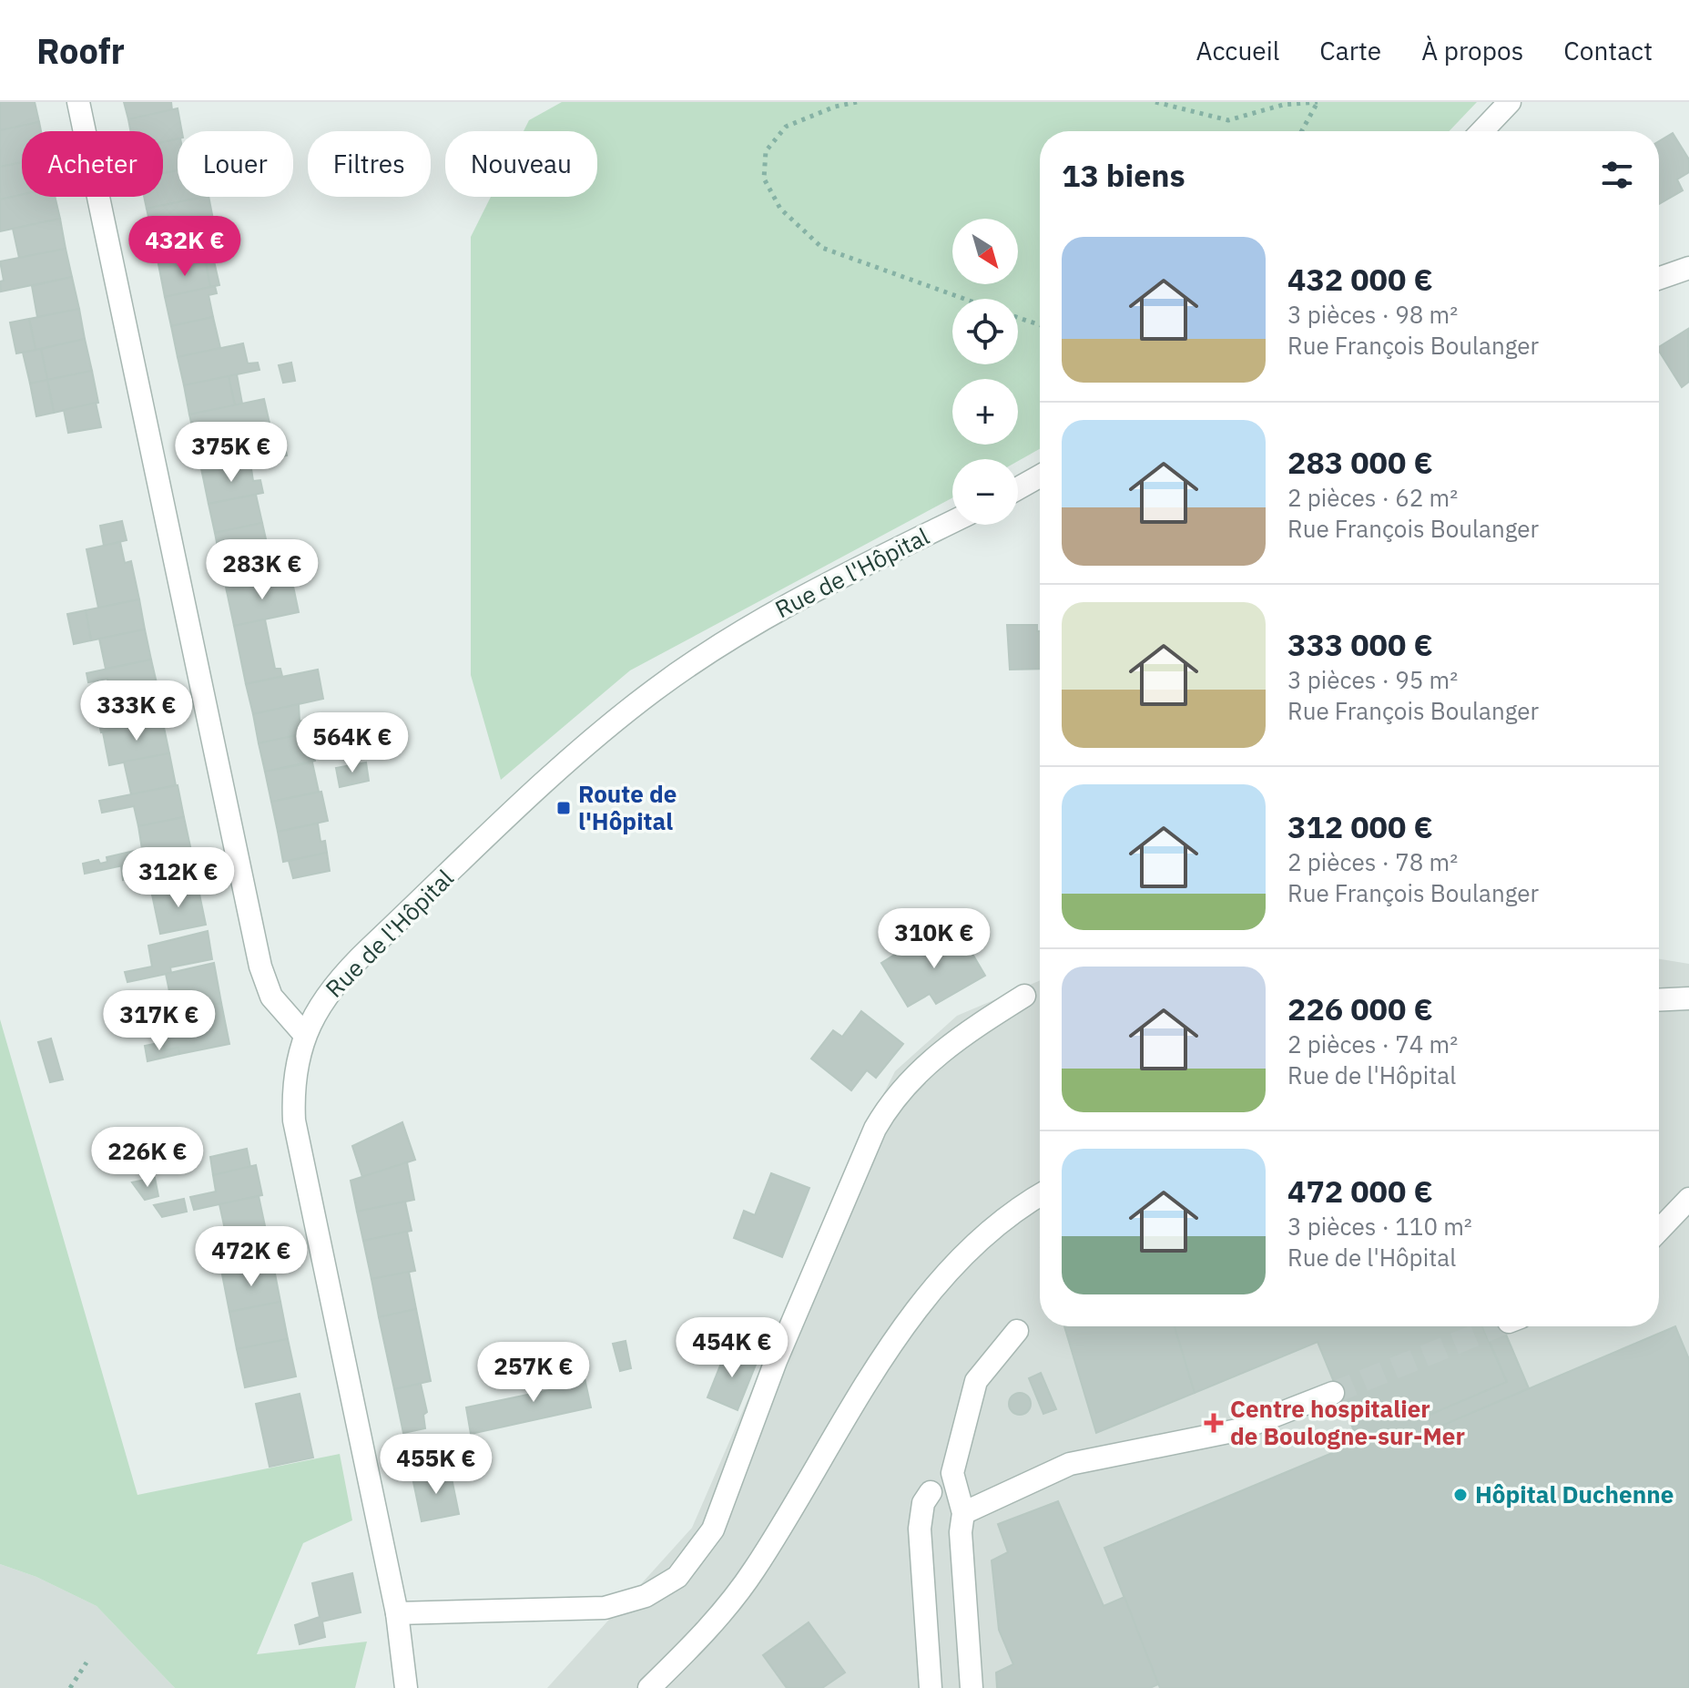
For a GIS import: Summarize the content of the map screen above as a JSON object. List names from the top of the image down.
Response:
{
  "streets": {
    "street": ["Rue de l'Hôpital"]
  },
  "places": {
    "transit": ["Route de l'Hôpital"],
    "health": ["Centre hospitalier de Boulogne-sur-Mer"],
    "other": ["Hôpital Duchenne"]
  },
  "north": "bottom right",
  "page": {
    "header": "Roofr",
    "nav": [
      "Accueil",
      "Carte",
      "À propos",
      "Contact"
    ],
    "chip": [
      "Acheter",
      "Louer",
      "Filtres",
      "Nouveau"
    ],
    "heading": "13 biens",
    "price": [
      "432K €",
      "375K €",
      "283K €",
      "333K €",
      "564K €",
      "312K €",
      "310K €",
      "317K €",
      "226K €",
      "472K €",
      "454K €",
      "257K €",
      "455K €"
    ],
    "map_buttons": ["+", "−"],
    "list": [
      {
        "name": "432 000 €",
        "note": "3 pièces · 98 m² · Rue François Boulanger"
      },
      {
        "name": "283 000 €",
        "note": "2 pièces · 62 m² · Rue François Boulanger"
      },
      {
        "name": "333 000 €",
        "note": "3 pièces · 95 m² · Rue François Boulanger"
      },
      {
        "name": "312 000 €",
        "note": "2 pièces · 78 m² · Rue François Boulanger"
      },
      {
        "name": "226 000 €",
        "note": "2 pièces · 74 m² · Rue de l'Hôpital"
      },
      {
        "name": "472 000 €",
        "note": "3 pièces · 110 m² · Rue de l'Hôpital"
      }
    ]
  }
}
